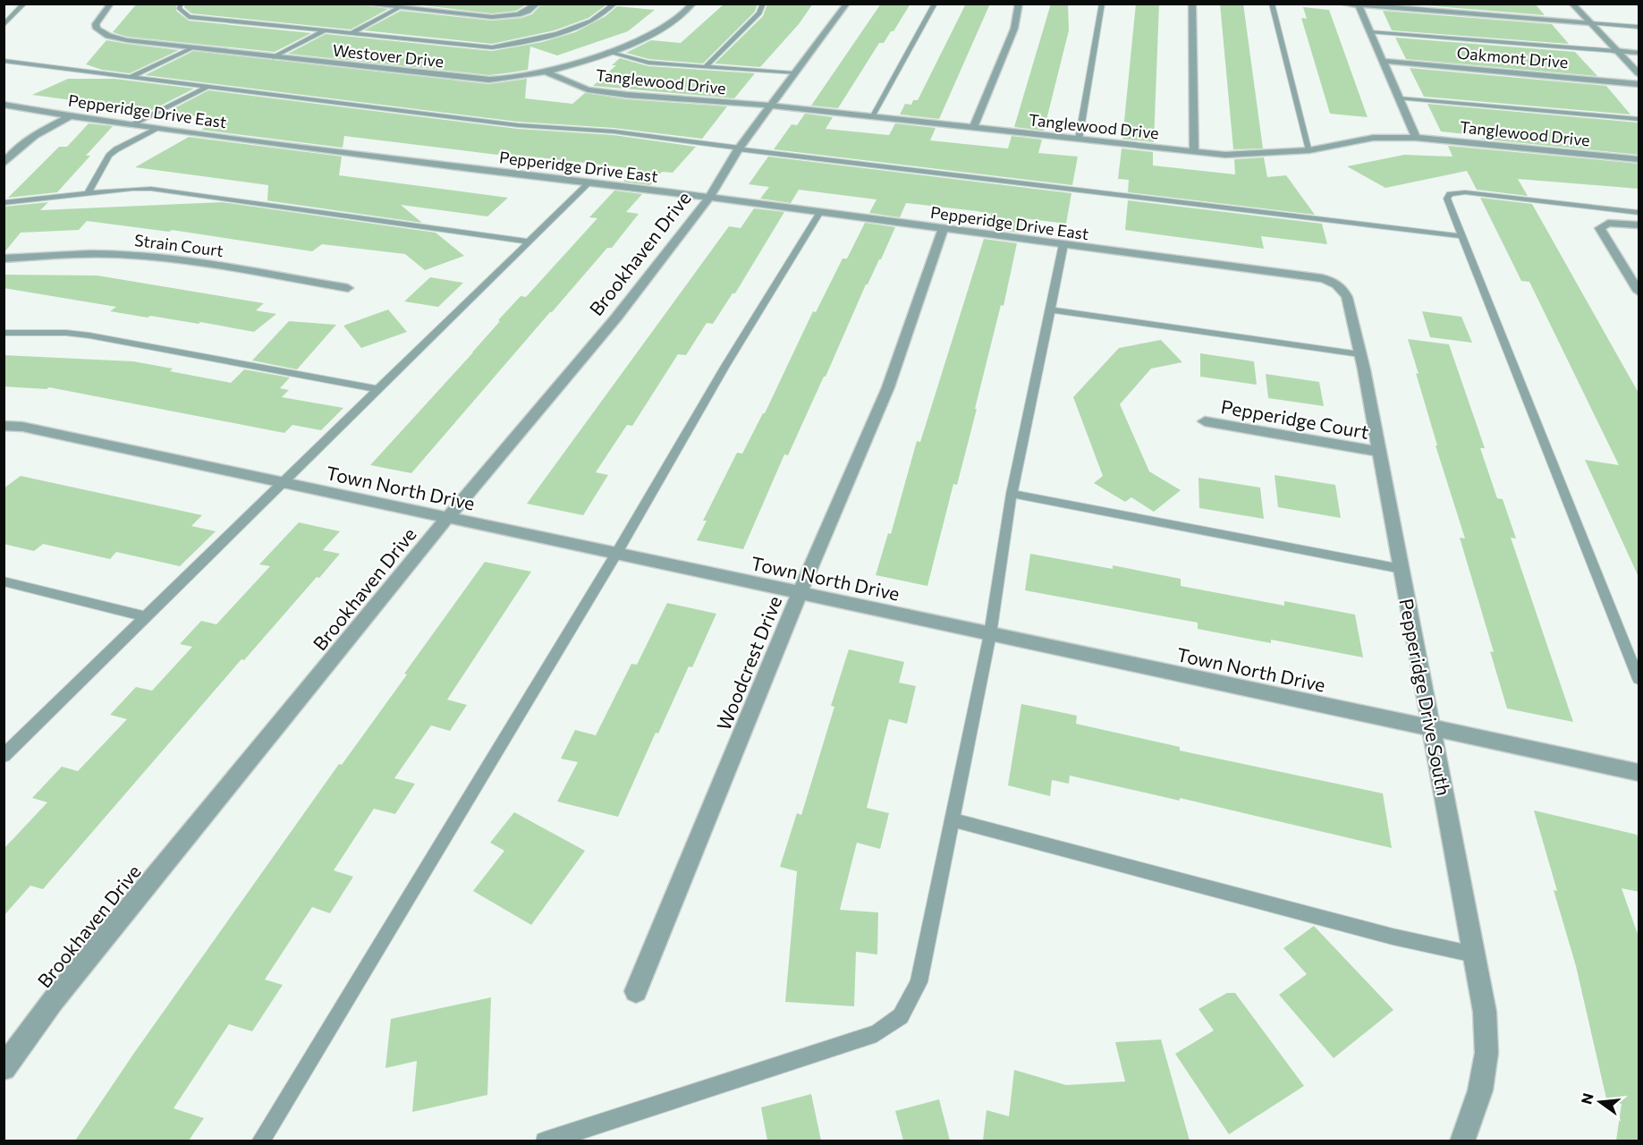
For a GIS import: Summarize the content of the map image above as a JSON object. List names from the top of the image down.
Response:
{
  "streets": {
    "street": [
      "Westover Drive",
      "Oakmont Drive",
      "Tanglewood Drive",
      "Pepperidge Drive East",
      "Strain Court",
      "Brookhaven Drive",
      "Pepperidge Court",
      "Town North Drive",
      "Woodcrest Drive",
      "Pepperidge Drive South"
    ]
  },
  "crossings": [
    ["Westover Drive", "Tanglewood Drive"],
    ["Tanglewood Drive", "Brookhaven Drive"],
    ["Pepperidge Drive East", "Brookhaven Drive"],
    ["Pepperidge Drive East", "Woodcrest Drive"],
    ["Pepperidge Drive East", "Pepperidge Drive South"],
    ["Brookhaven Drive", "Town North Drive"],
    ["Pepperidge Court", "Pepperidge Drive South"],
    ["Town North Drive", "Woodcrest Drive"],
    ["Town North Drive", "Pepperidge Drive South"]
  ],
  "north": "left"
}
